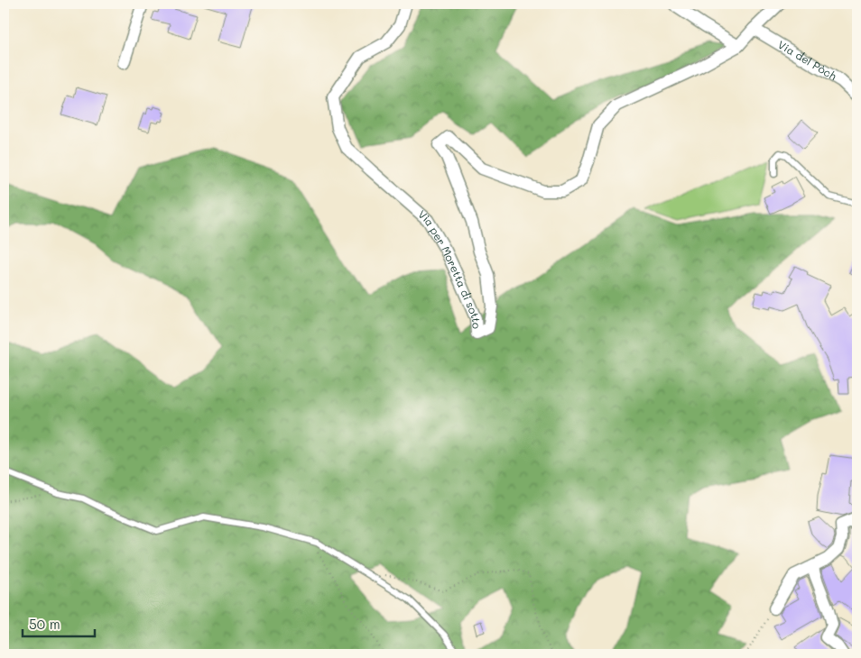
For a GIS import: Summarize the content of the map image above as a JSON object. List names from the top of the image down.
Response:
{
  "streets": {
    "street": ["Via del Pòch", "Via per Moretta di sotto"]
  },
  "crossings": [
    ["Via del Pòch", "Via per Moretta di sotto"]
  ],
  "scale_bar": "50 m"
}
